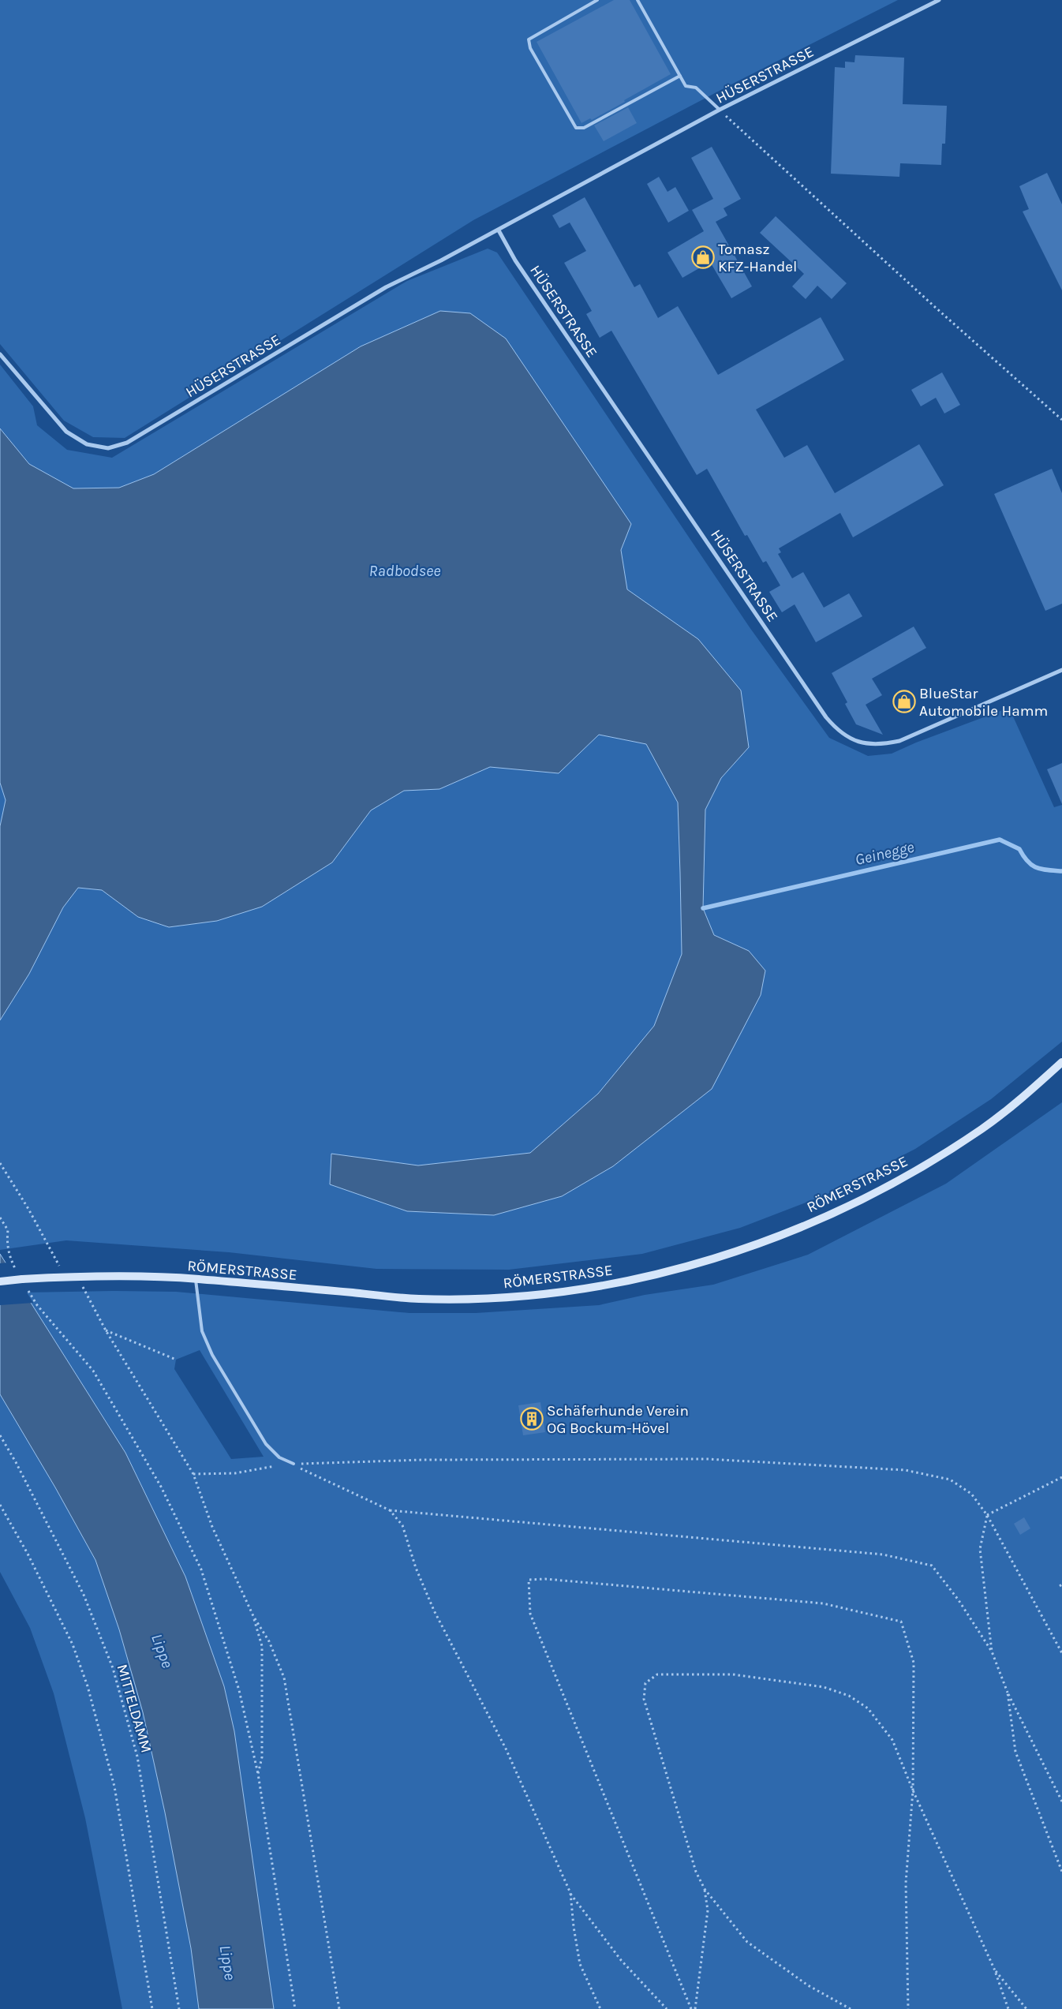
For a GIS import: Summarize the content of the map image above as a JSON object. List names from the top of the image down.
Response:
{
  "streets": {
    "main road": ["RÖMERSTRASSE"],
    "street": ["HÜSERSTRASSE"],
    "path": ["MITTELDAMM"]
  },
  "water": ["Radbodsee", "Geinegge", "Lippe"],
  "places": {
    "shop": ["Tomasz KFZ-Handel", "BlueStar Automobile Hamm"],
    "building": ["Schäferhunde Verein OG Bockum-Hövel"]
  }
}
